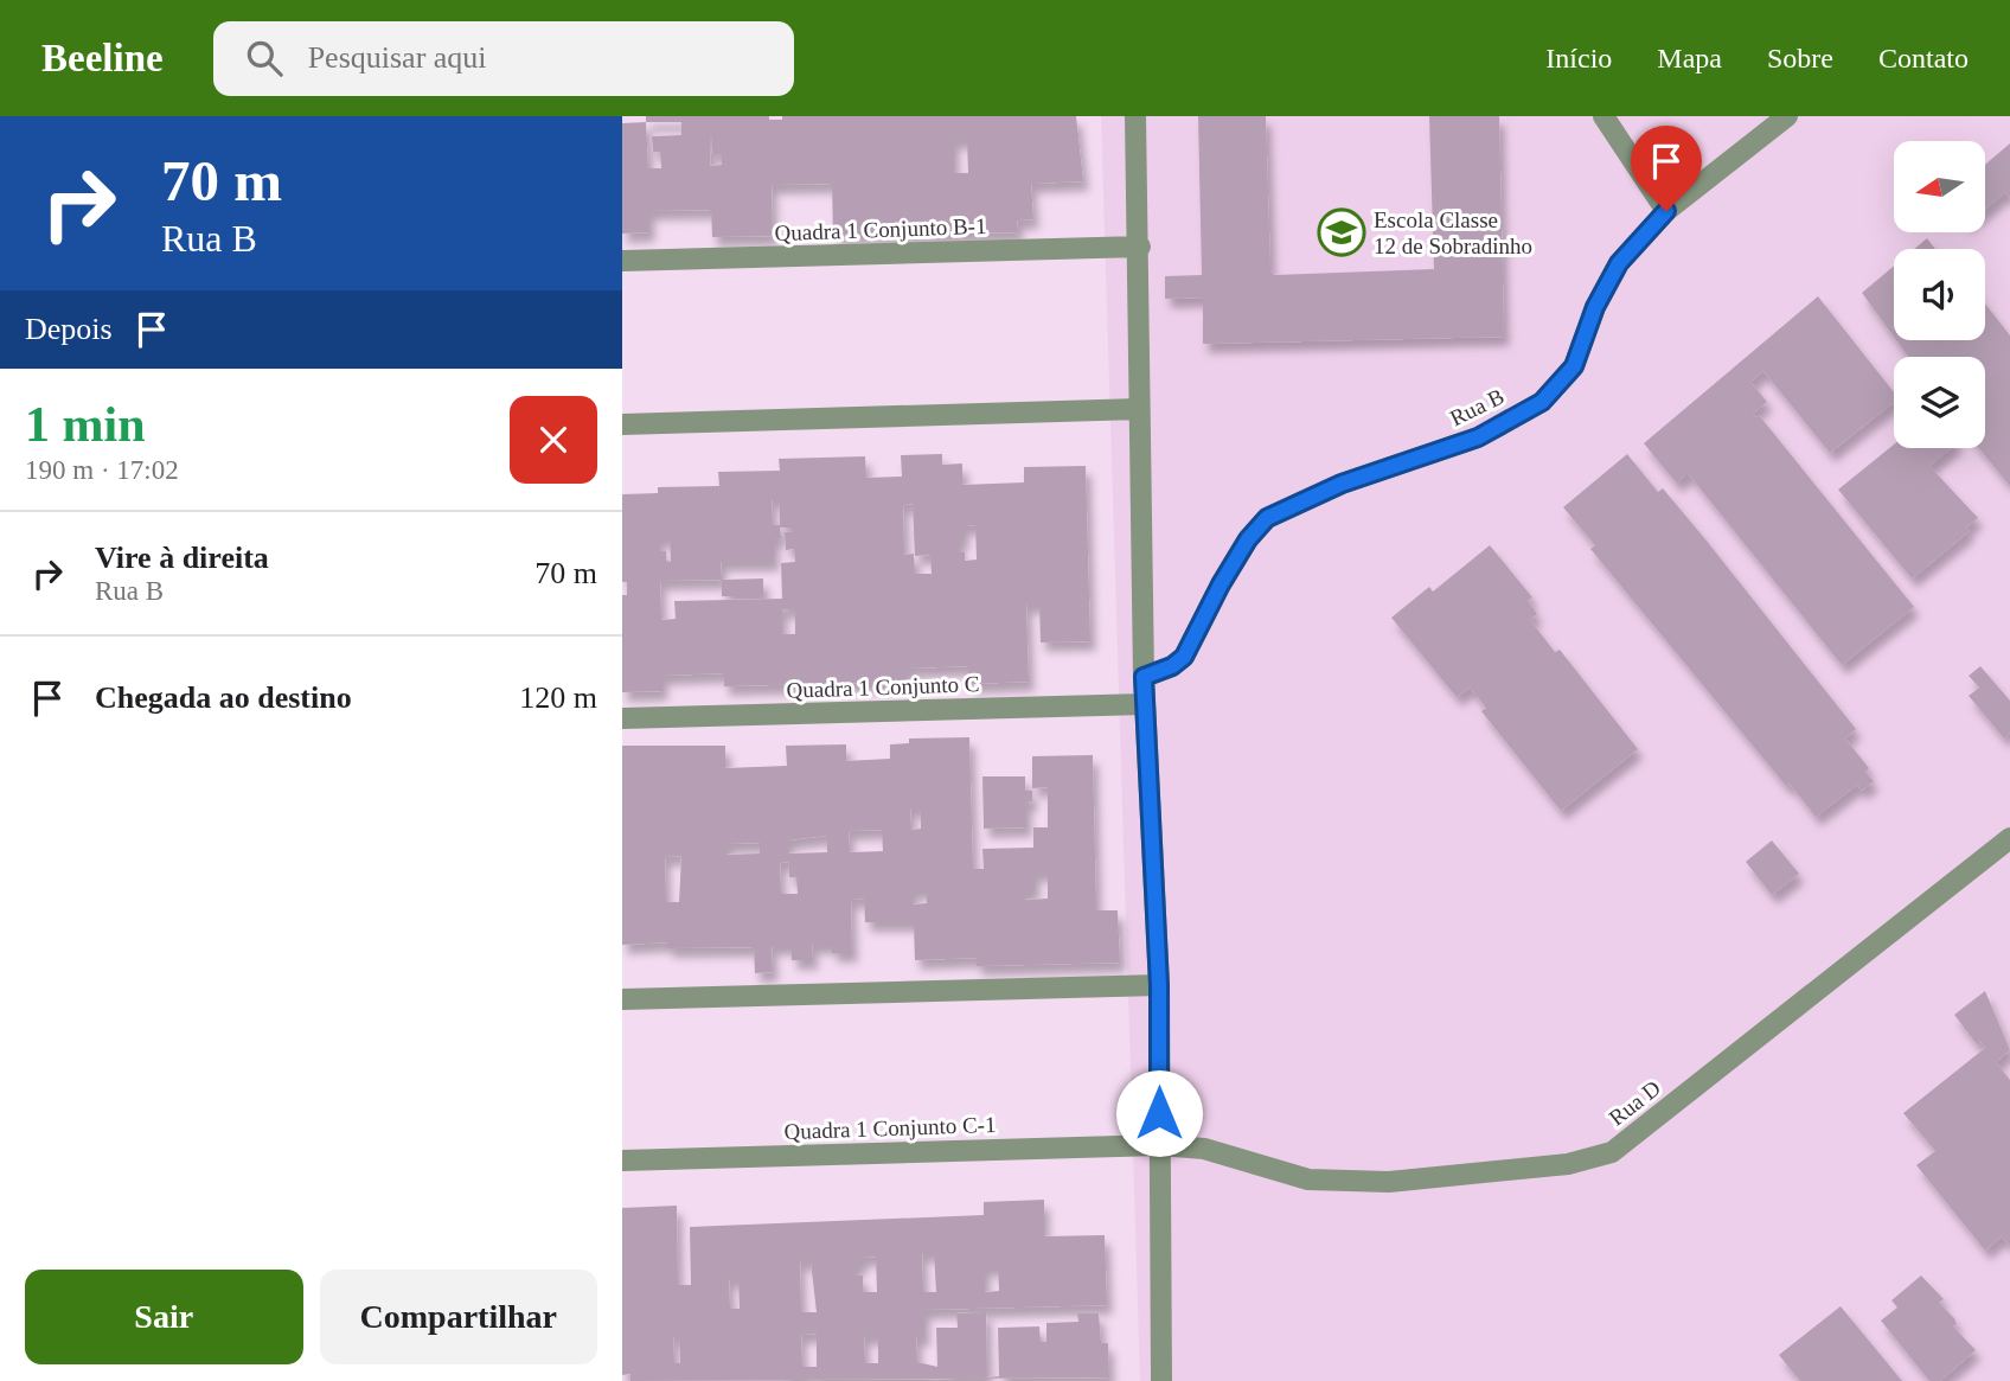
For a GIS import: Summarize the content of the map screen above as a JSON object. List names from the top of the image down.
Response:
{
  "streets": {
    "street": [
      "Quadra 1 Conjunto B-1",
      "Rua B",
      "Quadra 1 Conjunto C",
      "Rua D",
      "Quadra 1 Conjunto C-1"
    ]
  },
  "crossings": [
    ["Rua D", "Quadra 1 Conjunto C-1"]
  ],
  "places": {
    "school or university": ["Escola Classe 12 de Sobradinho"]
  },
  "north": "left",
  "page": {
    "header": "Beeline",
    "search": "Pesquisar aqui",
    "nav": [
      "Início",
      "Mapa",
      "Sobre",
      "Contato"
    ],
    "turn": ["70 m", "Rua B"],
    "then": "Depois",
    "heading": ["1 min", "190 m · 17:02"],
    "list": [
      {
        "name": "Vire à direita",
        "note": "Rua B",
        "value": "70 m"
      },
      {
        "name": "Chegada ao destino",
        "value": "120 m"
      }
    ],
    "buttons": ["Sair", "Compartilhar"]
  }
}
